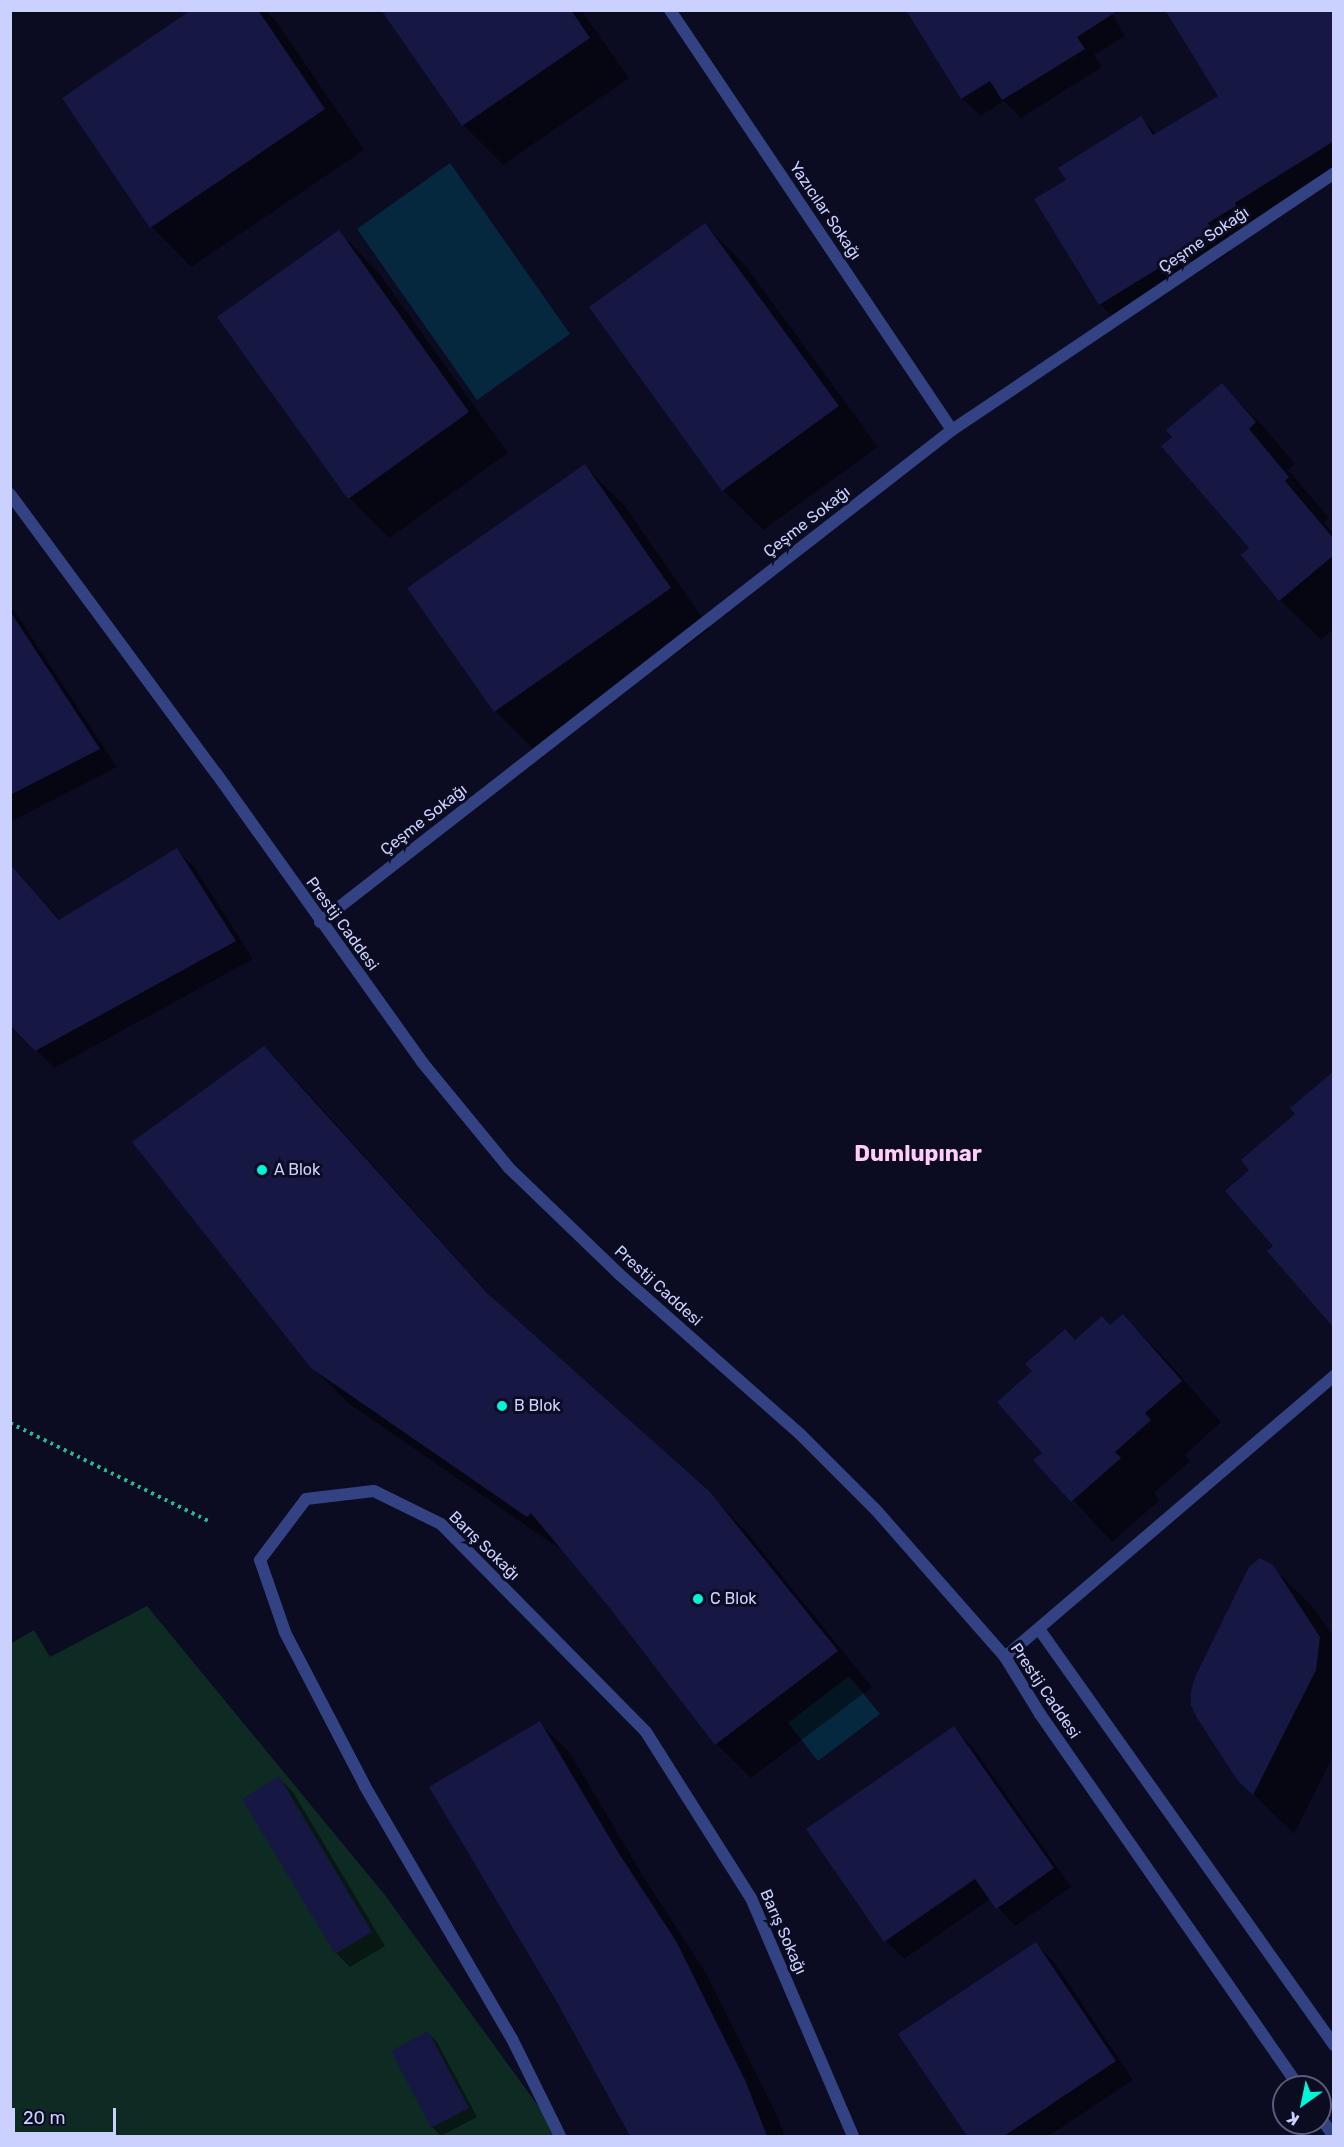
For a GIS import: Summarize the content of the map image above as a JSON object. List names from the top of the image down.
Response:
{
  "streets": {
    "street": [
      "Yazıcılar Sokağı",
      "Çeşme Sokağı",
      "Prestij Caddesi",
      "Barış Sokağı"
    ]
  },
  "crossings": [
    ["Yazıcılar Sokağı", "Çeşme Sokağı"],
    ["Çeşme Sokağı", "Prestij Caddesi"]
  ],
  "districts": ["Dumlupınar"],
  "places": ["A Blok", "B Blok", "C Blok"],
  "scale_bar": "20 m",
  "north": "bottom left"
}
